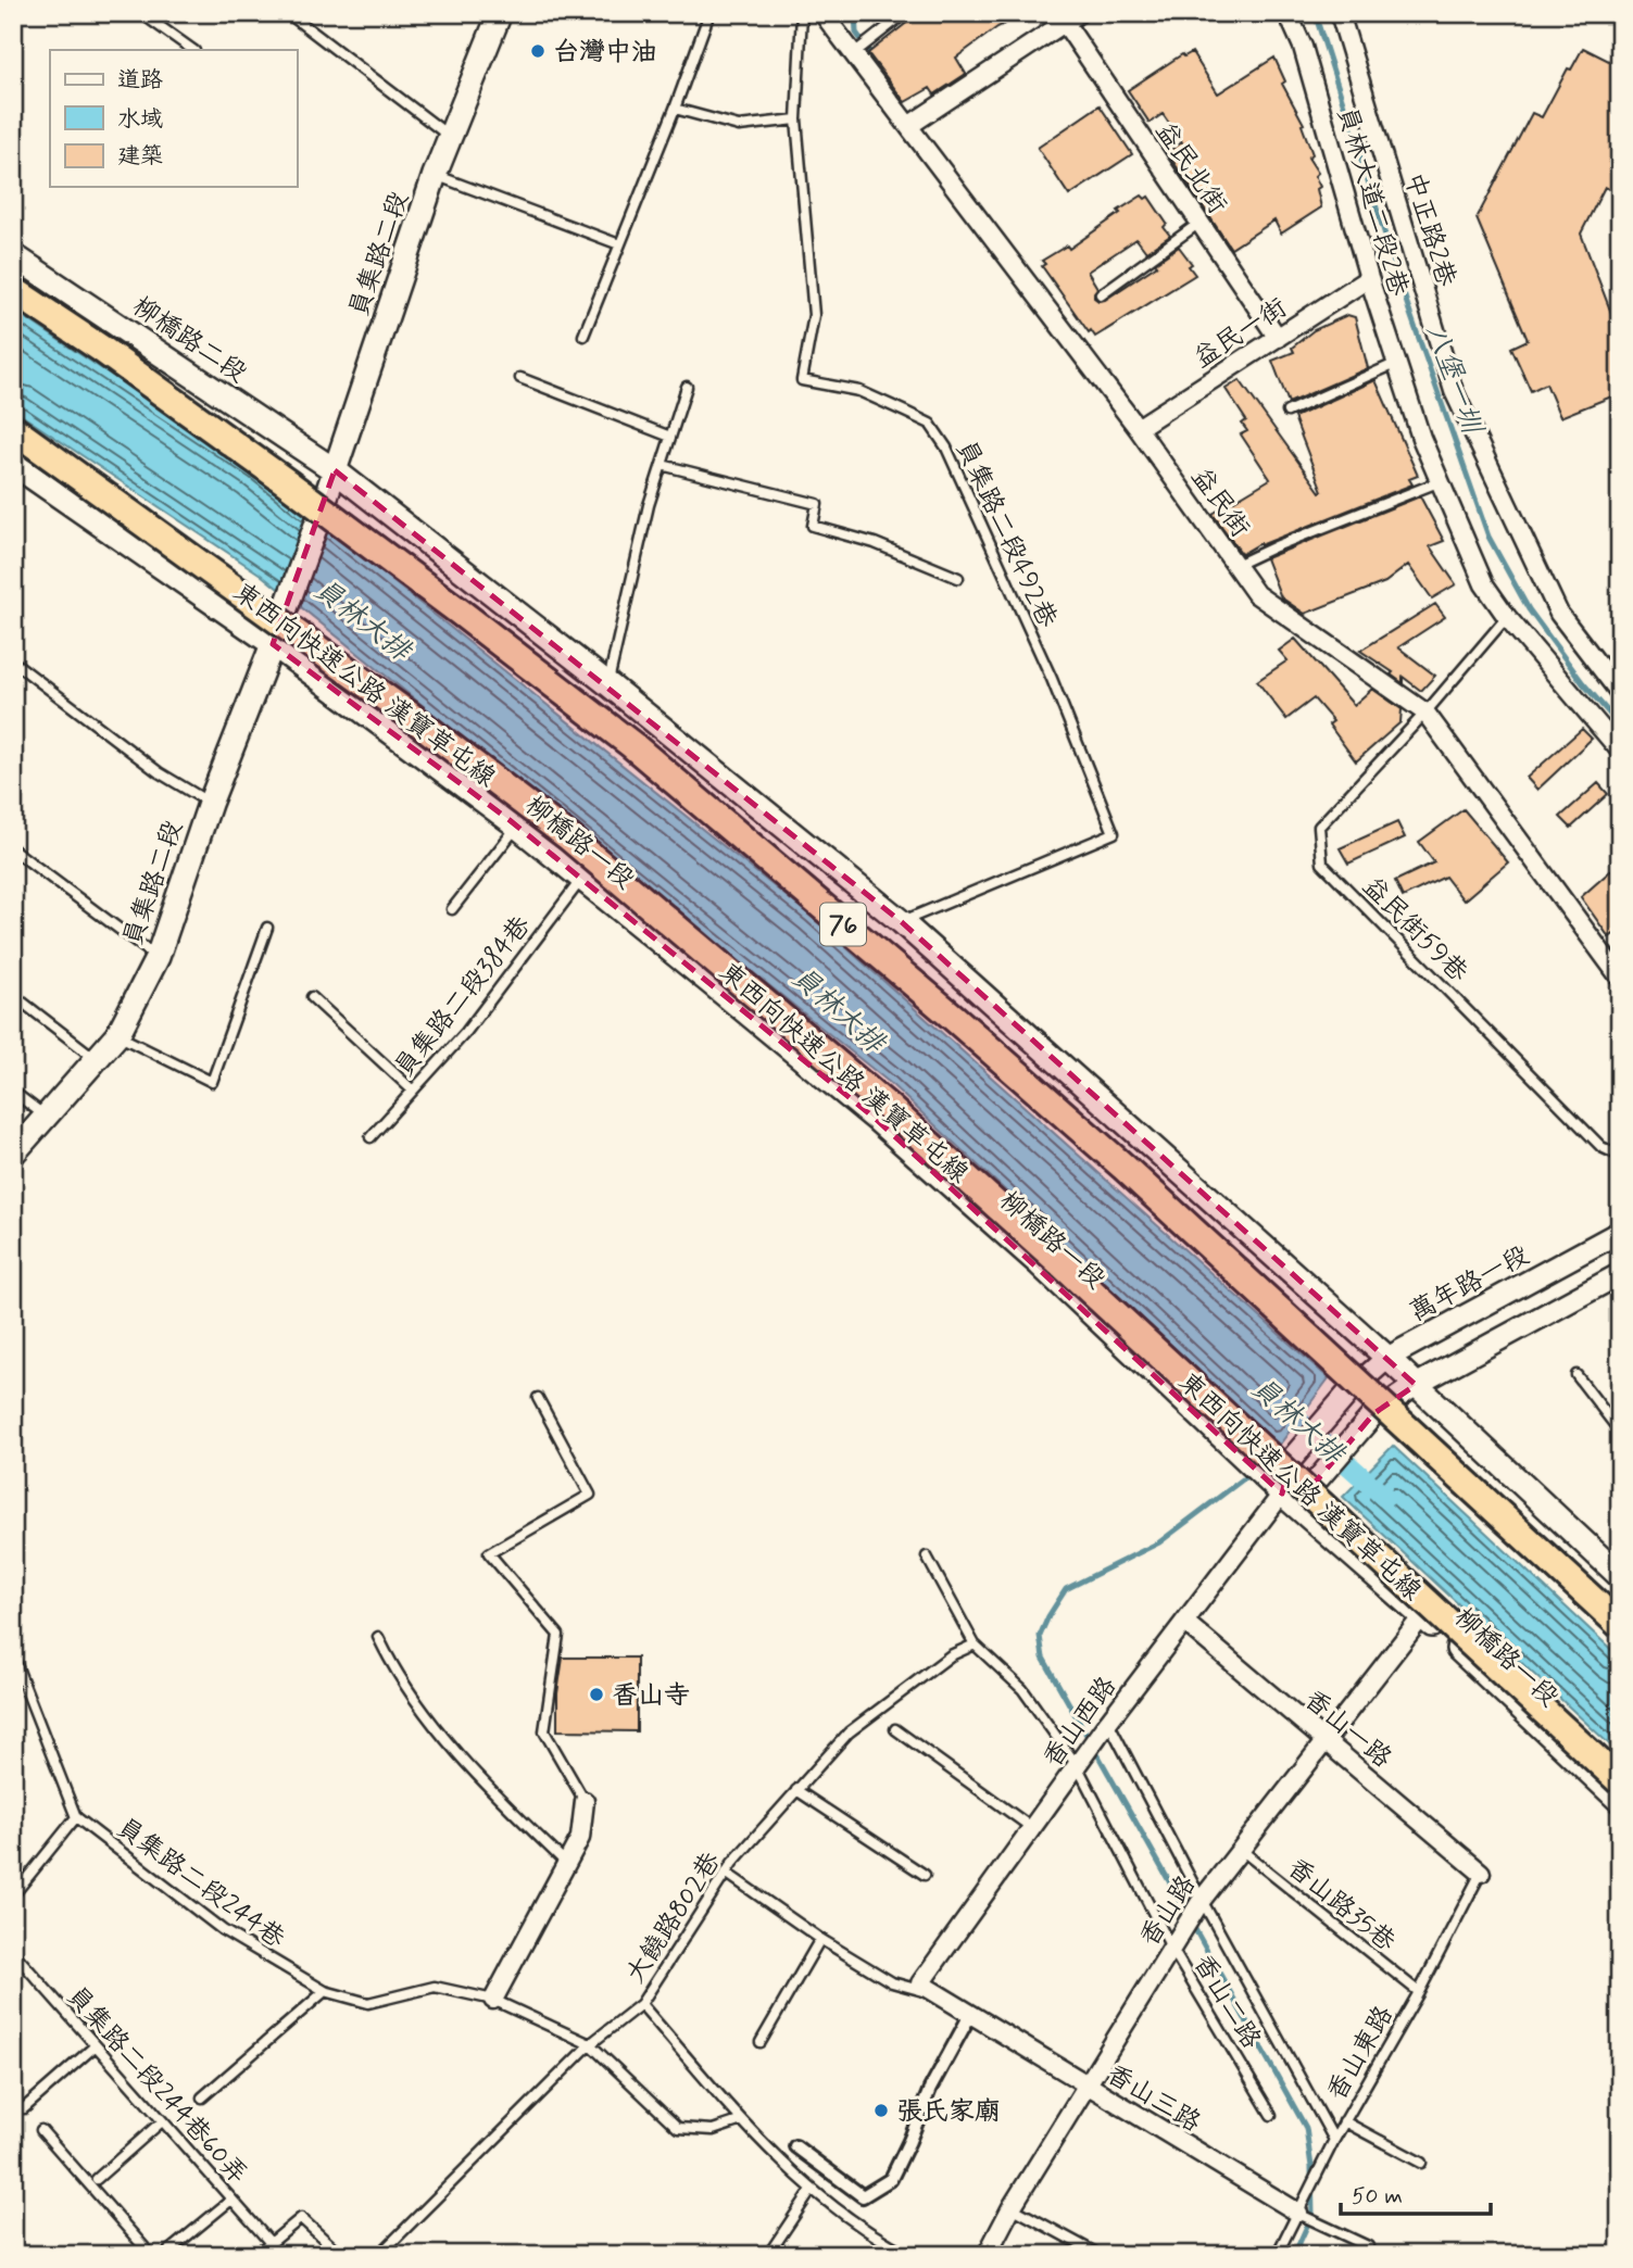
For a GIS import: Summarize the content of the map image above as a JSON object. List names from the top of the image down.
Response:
{
  "streets": {
    "highway": ["東西向快速公路 漢寶草屯線", "76"],
    "main road": ["員集路二段", "柳橋路二段", "柳橋路一段"],
    "street": [
      "益民北街",
      "員林大道二段2巷",
      "中正路2巷",
      "益民一街",
      "益民街",
      "萬年路一段",
      "香山西路",
      "香山一路",
      "香山路",
      "香山三路"
    ],
    "lane": [
      "員集路二段492巷",
      "益民街59巷",
      "員集路二段384巷",
      "員集路二段244巷",
      "香山路35巷",
      "大饒路802巷",
      "香山二路",
      "香山東路",
      "員集路二段244巷60弄"
    ]
  },
  "crossings": [
    ["益民北街", "益民一街"],
    ["員林大道二段2巷", "益民一街"],
    ["員林大道二段2巷", "益民街59巷"],
    ["員集路二段", "柳橋路二段"],
    ["員集路二段", "柳橋路一段"],
    ["益民一街", "益民街"],
    ["益民街", "益民街59巷"],
    ["柳橋路一段", "員集路二段384巷"],
    ["柳橋路一段", "萬年路一段"],
    ["柳橋路一段", "香山西路"],
    ["柳橋路一段", "香山路"],
    ["萬年路一段", "香山西路"],
    ["香山西路", "香山一路"],
    ["香山西路", "香山二路"],
    ["香山西路", "香山三路"],
    ["香山一路", "香山路"],
    ["香山一路", "香山東路"],
    ["員集路二段244巷", "大饒路802巷"],
    ["香山路35巷", "香山路"],
    ["香山路35巷", "香山東路"],
    ["香山路", "香山二路"],
    ["香山路", "香山三路"],
    ["大饒路802巷", "香山二路"],
    ["香山二路", "香山東路"],
    ["香山東路", "香山三路"]
  ],
  "water": ["八堡一圳", "員林大排"],
  "places": ["台灣中油", "香山寺", "張氏家廟"],
  "legend": ["道路", "水域", "建築"],
  "scale_bar": "50 m"
}
